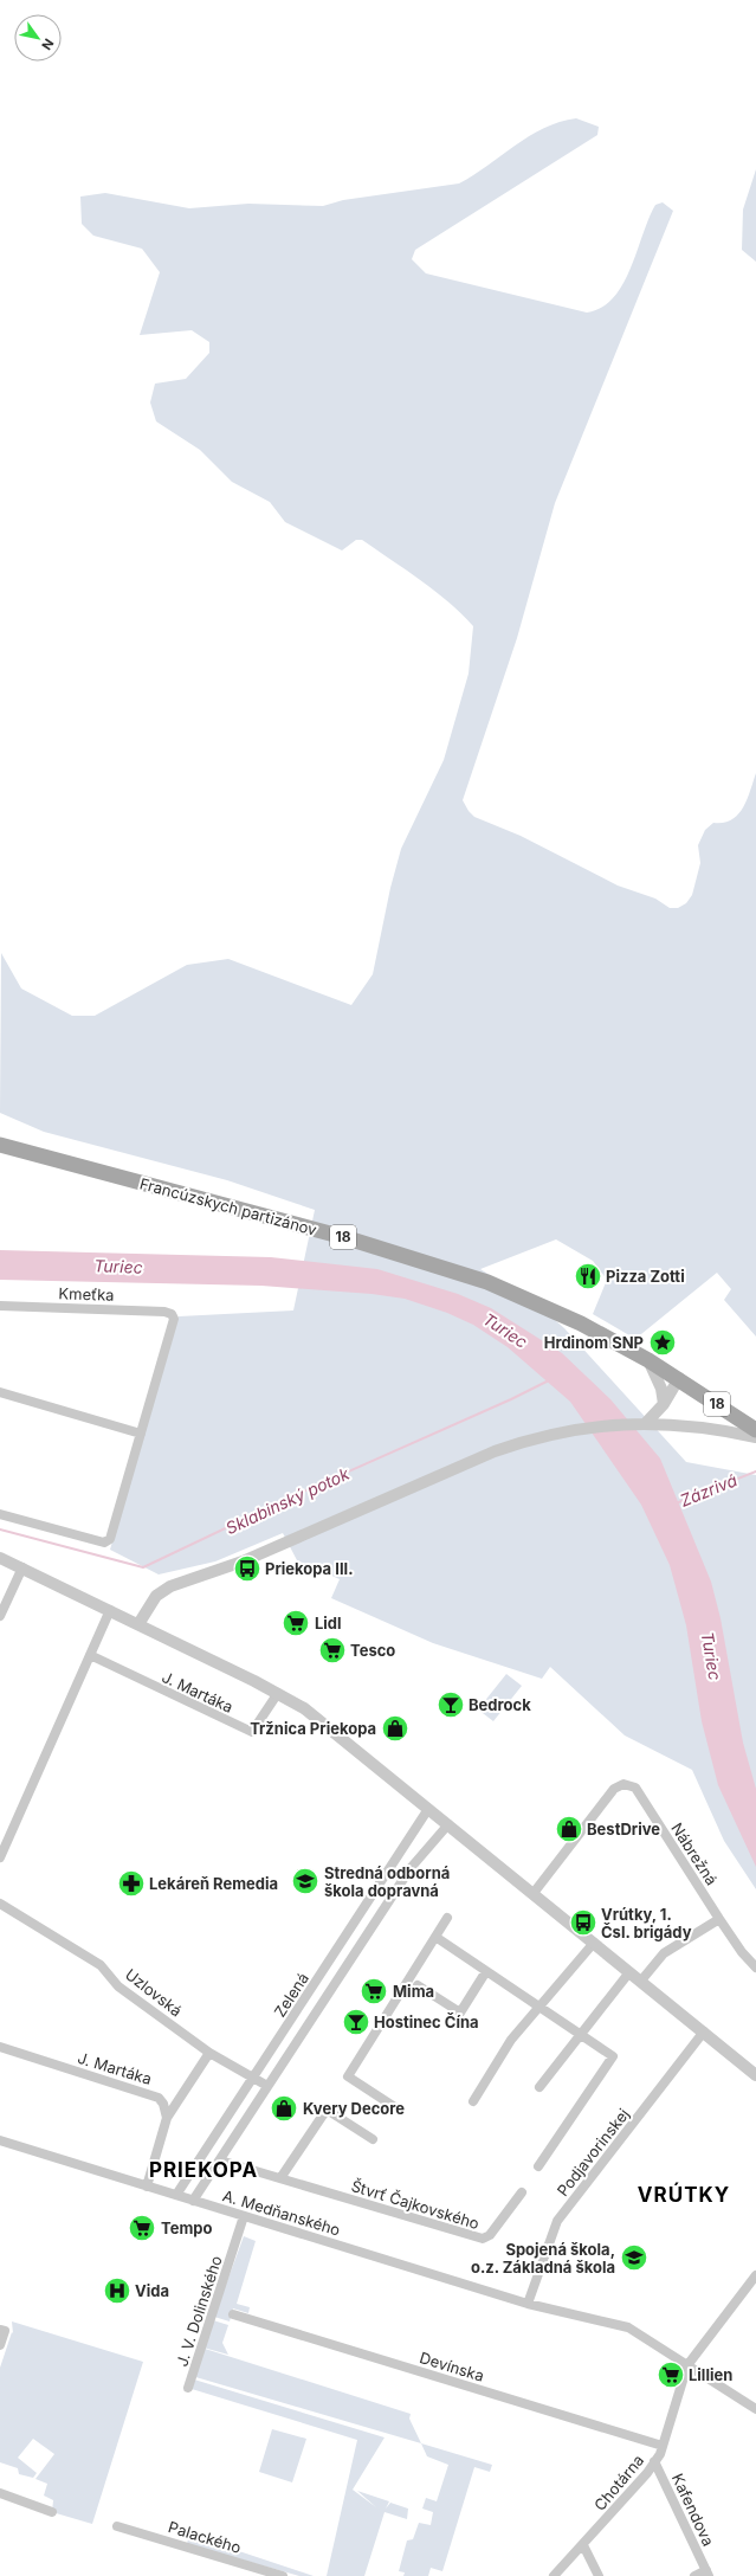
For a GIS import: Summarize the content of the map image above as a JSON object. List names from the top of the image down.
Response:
{
  "streets": {
    "main road": ["Francúzskych partizánov", "18"],
    "street": [
      "Kmeťka",
      "J. Martáka",
      "Nábrežná",
      "Uzlovská",
      "Zelená",
      "Podjavorinskej",
      "Štvrť Čajkovského",
      "A. Medňanského",
      "J. V. Dolinského",
      "Devínska",
      "Chotárna",
      "Kafendova",
      "Palackého"
    ]
  },
  "crossings": [
    ["Uzlovská", "Zelená"],
    ["Zelená", "Štvrť Čajkovského"],
    ["Zelená", "A. Medňanského"],
    ["Podjavorinskej", "A. Medňanského"],
    ["A. Medňanského", "J. V. Dolinského"],
    ["A. Medňanského", "Chotárna"],
    ["Devínska", "Chotárna"],
    ["Chotárna", "Kafendova"]
  ],
  "districts": ["PRIEKOPA", "VRÚTKY"],
  "water": ["Turiec", "Zázrivá", "Sklabinský potok"],
  "places": {
    "restaurant": ["Pizza Zotti"],
    "place": ["Hrdinom SNP"],
    "bus stop": ["Priekopa III.", "Vrútky, 1. Čsl. brigády"],
    "supermarket": [
      "Lidl",
      "Tesco",
      "Mima",
      "Tempo",
      "Lillien"
    ],
    "bar": ["Bedrock", "Hostinec Čína"],
    "shop": ["Tržnica Priekopa", "BestDrive", "Kvery Decore"],
    "school or university": ["Stredná odborná škola dopravná", "Spojená škola, o.z. Základná škola"],
    "pharmacy": ["Lekáreň Remedia"],
    "hospital": ["Vida"]
  },
  "north": "bottom right"
}
